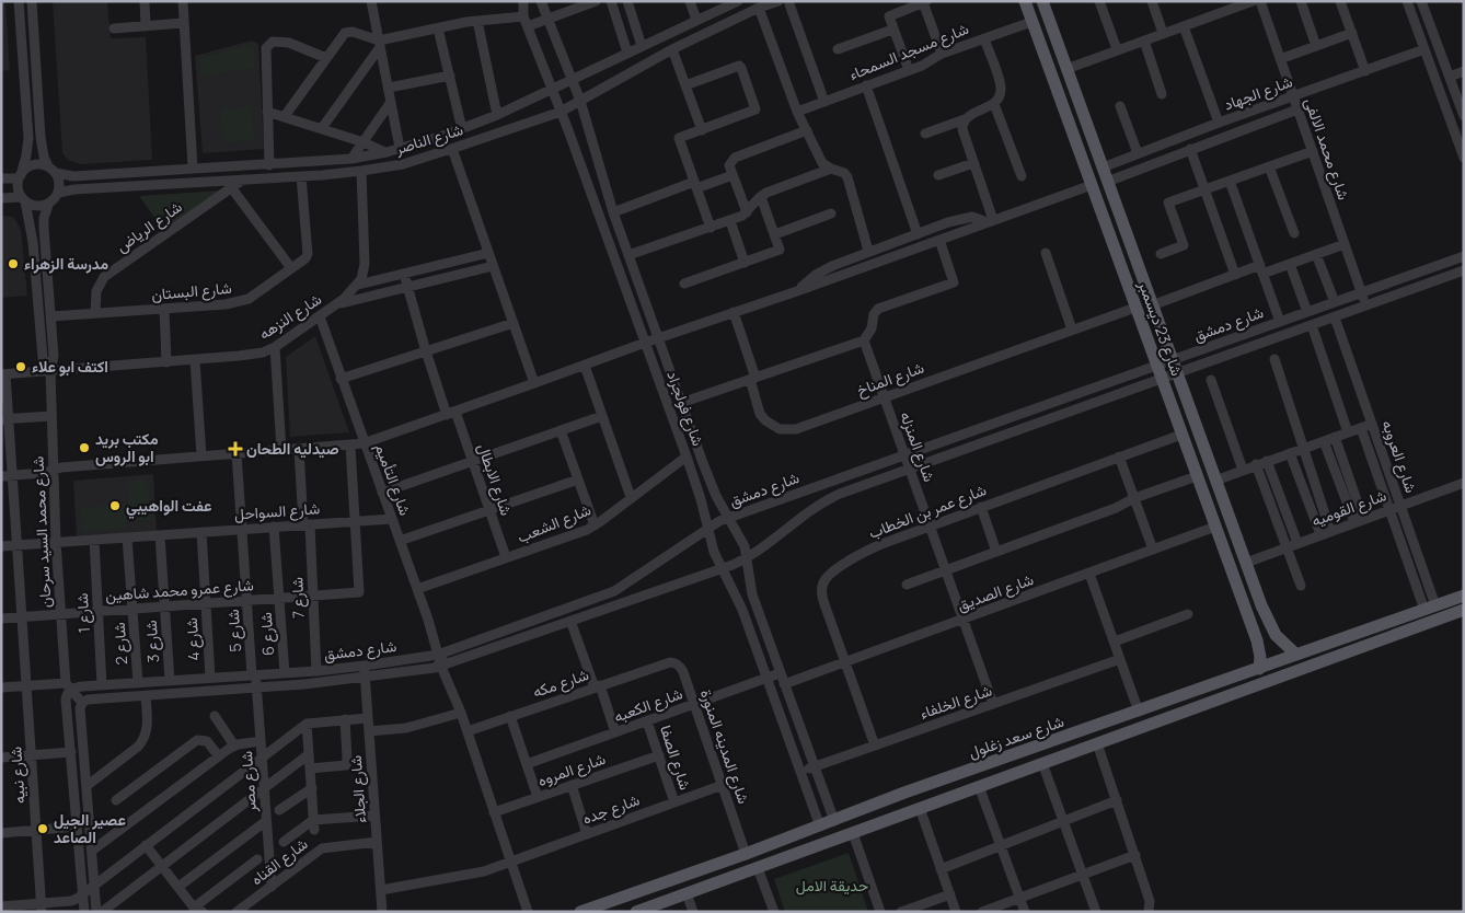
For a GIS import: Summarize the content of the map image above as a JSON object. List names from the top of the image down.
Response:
{
  "streets": {
    "main road": ["شارع 23 ديسمبر", "شارع سعد زغلول"],
    "street": [
      "شارع مسجد السمحاء",
      "شارع الجهاد",
      "شارع الناصر",
      "شارع محمد الالفى",
      "شارع الرياض",
      "شارع البستان",
      "شارع النزهه",
      "شارع دمشق",
      "شارع المناخ",
      "شارع فولجراد",
      "شارع المنزله",
      "شارع العروبه",
      "شارع التأميم",
      "شارع الابطال",
      "شارع القوميه",
      "شارع السواحل",
      "شارع عمر بن الخطاب",
      "شارع الشعب",
      "شارع محمد السيد سرحان",
      "شارع عمرو محمد شاهين",
      "شارع الصديق",
      "شارع 7",
      "شارع 1",
      "شارع 5",
      "شارع 6",
      "شارع 4",
      "شارع 3",
      "شارع 2",
      "شارع مكه",
      "شارع الخلفاء",
      "شارع الكعبه",
      "شارع المدينه المنورة",
      "شارع الصفا",
      "شارع المروه",
      "شارع نبيه",
      "شارع مصر",
      "شارع الجلاء",
      "شارع جده",
      "شارع القناه"
    ]
  },
  "crossings": [
    ["شارع مسجد السمحاء", "شارع 23 ديسمبر"],
    ["شارع الجهاد", "شارع محمد الالفى"],
    ["شارع الجهاد", "شارع 23 ديسمبر"],
    ["شارع الناصر", "شارع الرياض"],
    ["شارع الناصر", "شارع البستان"],
    ["شارع الناصر", "شارع فولجراد"],
    ["شارع الناصر", "شارع محمد السيد سرحان"],
    ["شارع محمد الالفى", "شارع دمشق"],
    ["شارع الرياض", "شارع البستان"],
    ["شارع البستان", "شارع محمد السيد سرحان"],
    ["شارع النزهه", "شارع التأميم"],
    ["شارع النزهه", "شارع محمد السيد سرحان"],
    ["شارع النزهه", "شارع نبيه"],
    ["شارع دمشق", "شارع 23 ديسمبر"],
    ["شارع دمشق", "شارع فولجراد"],
    ["شارع دمشق", "شارع المنزله"],
    ["شارع دمشق", "شارع العروبه"],
    ["شارع دمشق", "شارع التأميم"],
    ["شارع دمشق", "شارع محمد السيد سرحان"],
    ["شارع دمشق", "شارع 7"],
    ["شارع دمشق", "شارع 1"],
    ["شارع دمشق", "شارع 5"],
    ["شارع دمشق", "شارع 6"],
    ["شارع دمشق", "شارع 4"],
    ["شارع دمشق", "شارع 3"],
    ["شارع دمشق", "شارع 2"],
    ["شارع دمشق", "شارع نبيه"],
    ["شارع دمشق", "شارع مصر"],
    ["شارع دمشق", "شارع الجلاء"],
    ["شارع 23 ديسمبر", "شارع المناخ"],
    ["شارع 23 ديسمبر", "شارع القوميه"],
    ["شارع 23 ديسمبر", "شارع عمر بن الخطاب"],
    ["شارع 23 ديسمبر", "شارع الصديق"],
    ["شارع 23 ديسمبر", "شارع سعد زغلول"],
    ["شارع المناخ", "شارع المنزله"],
    ["شارع فولجراد", "شارع الشعب"],
    ["شارع فولجراد", "شارع الصديق"],
    ["شارع فولجراد", "شارع الخلفاء"],
    ["شارع فولجراد", "شارع الكعبه"],
    ["شارع فولجراد", "شارع سعد زغلول"],
    ["شارع المنزله", "شارع عمر بن الخطاب"],
    ["شارع المنزله", "شارع الصديق"],
    ["شارع المنزله", "شارع الخلفاء"],
    ["شارع العروبه", "شارع القوميه"],
    ["شارع العروبه", "شارع سعد زغلول"],
    ["شارع التأميم", "شارع السواحل"],
    ["شارع التأميم", "شارع الشعب"],
    ["شارع التأميم", "شارع مكه"],
    ["شارع التأميم", "شارع المروه"],
    ["شارع التأميم", "شارع جده"],
    ["شارع الابطال", "شارع الشعب"],
    ["شارع السواحل", "شارع محمد السيد سرحان"],
    ["شارع السواحل", "شارع عمرو محمد شاهين"],
    ["شارع السواحل", "شارع 7"],
    ["شارع السواحل", "شارع 1"],
    ["شارع السواحل", "شارع 5"],
    ["شارع السواحل", "شارع 6"],
    ["شارع السواحل", "شارع 4"],
    ["شارع السواحل", "شارع 3"],
    ["شارع السواحل", "شارع 2"],
    ["شارع السواحل", "شارع نبيه"],
    ["شارع عمر بن الخطاب", "شارع الصديق"],
    ["شارع عمر بن الخطاب", "شارع الخلفاء"],
    ["شارع محمد السيد سرحان", "شارع عمرو محمد شاهين"],
    ["شارع عمرو محمد شاهين", "شارع 7"],
    ["شارع عمرو محمد شاهين", "شارع 1"],
    ["شارع عمرو محمد شاهين", "شارع 5"],
    ["شارع عمرو محمد شاهين", "شارع 6"],
    ["شارع عمرو محمد شاهين", "شارع 4"],
    ["شارع عمرو محمد شاهين", "شارع 3"],
    ["شارع عمرو محمد شاهين", "شارع 2"],
    ["شارع عمرو محمد شاهين", "شارع نبيه"],
    ["شارع 5", "شارع مصر"],
    ["شارع مكه", "شارع المدينه المنورة"],
    ["شارع الكعبه", "شارع المدينه المنورة"],
    ["شارع الكعبه", "شارع الصفا"],
    ["شارع سعد زغلول", "شارع المدينه المنورة"],
    ["شارع المدينه المنورة", "شارع جده"],
    ["شارع الصفا", "شارع المروه"],
    ["شارع الصفا", "شارع جده"],
    ["شارع مصر", "شارع القناه"],
    ["شارع الجلاء", "شارع جده"],
    ["شارع الجلاء", "شارع القناه"]
  ],
  "parks": ["حديقة الامل"],
  "places": {
    "other": [
      "مدرسة الزهراء",
      "اكتف ابو علاء",
      "مكتب بريد ابو الروس",
      "عفت الواهيبي",
      "عصير الجيل الصاعد"
    ],
    "health": ["صيدليه الطحان"]
  }
}
